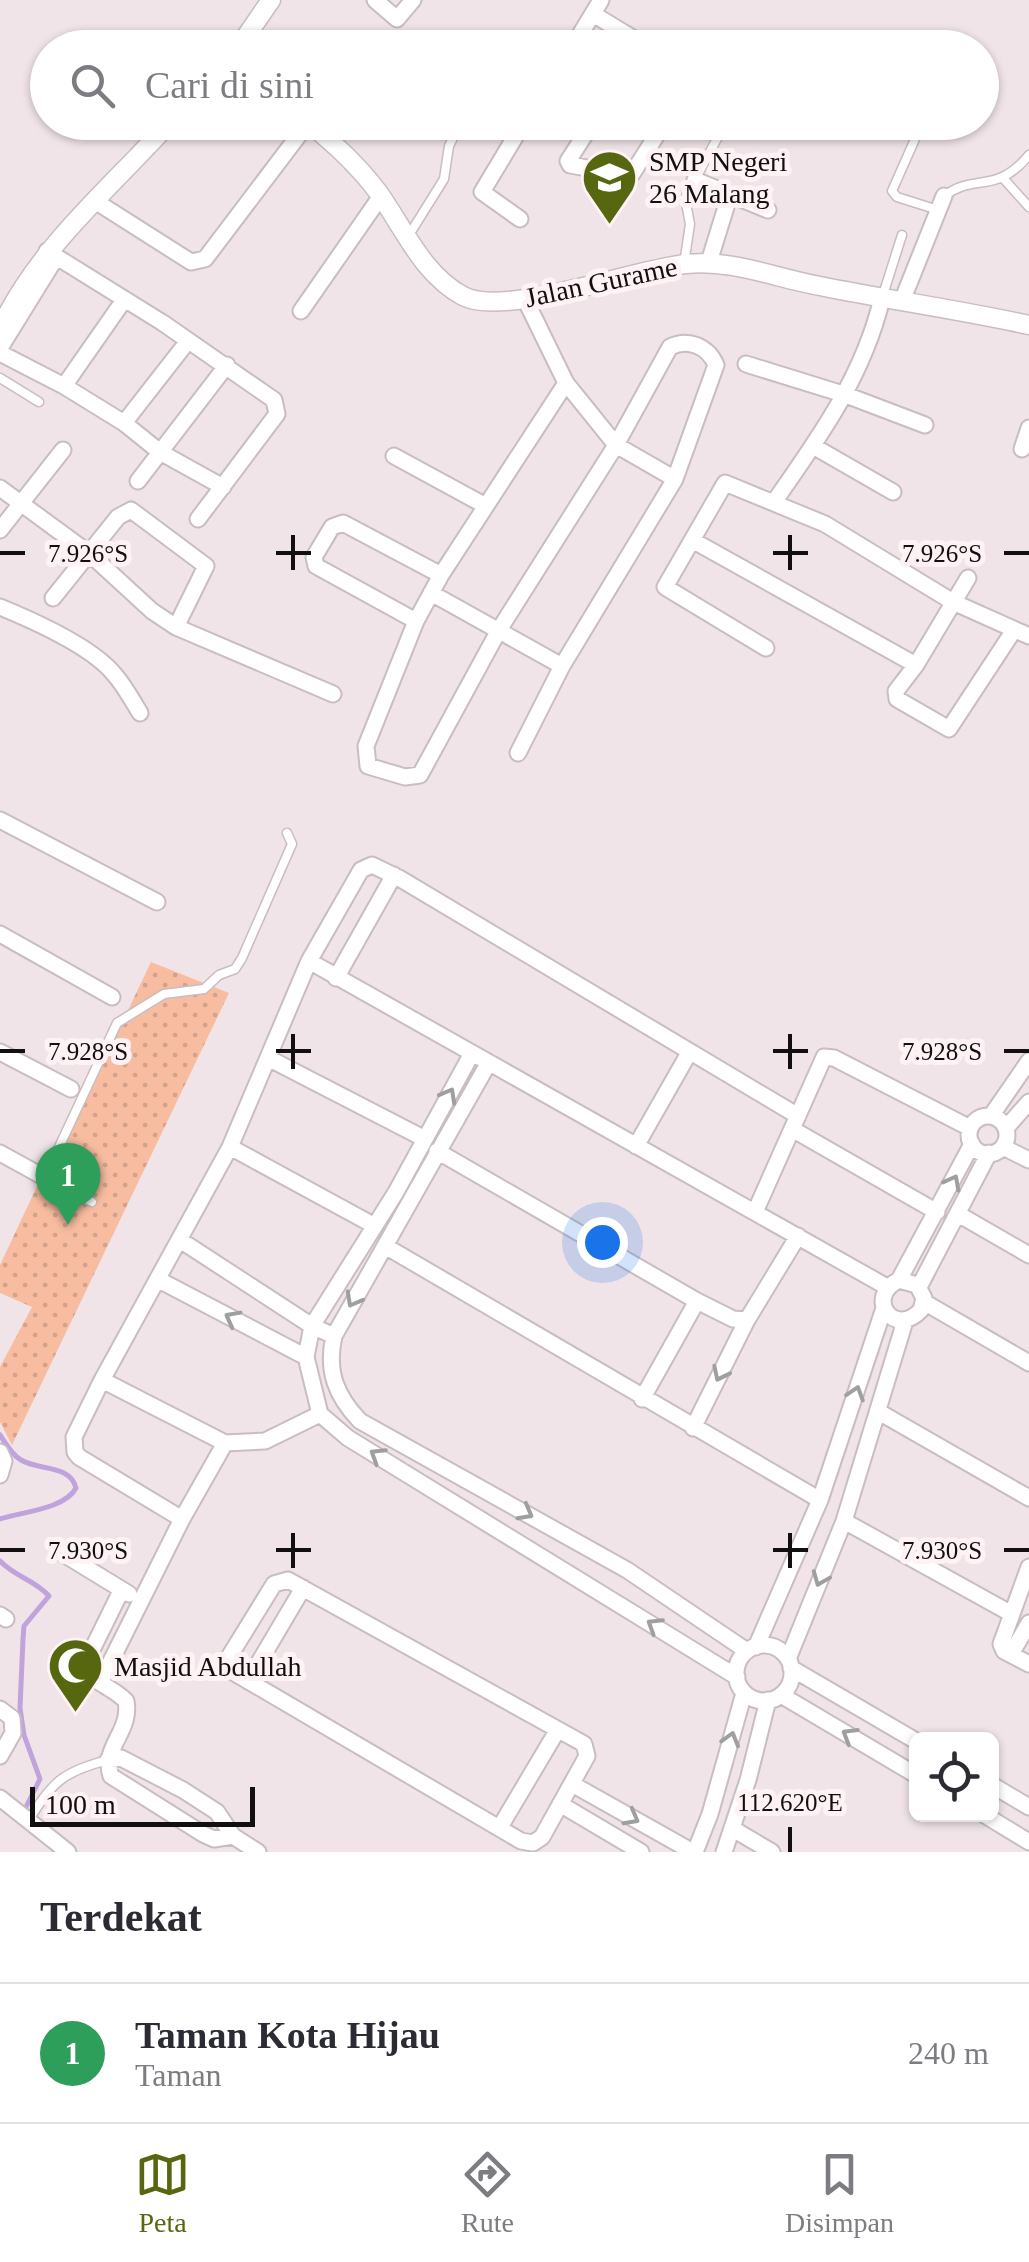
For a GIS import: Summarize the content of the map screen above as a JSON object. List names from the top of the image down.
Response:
{
  "streets": {
    "street": ["Jalan Gurame"]
  },
  "places": {
    "school or university": ["SMP Negeri 26 Malang"],
    "mosque": ["Masjid Abdullah"]
  },
  "scale_bar": "100 m",
  "page": {
    "search": "Cari di sini",
    "pins": "1",
    "scale": "100 m",
    "heading": "Terdekat",
    "list": [
      {
        "mark": "1",
        "name": "Taman Kota Hijau",
        "note": "Taman",
        "value": "240 m"
      }
    ],
    "nav": ["Peta", "Rute", "Disimpan"]
  },
  "coordinates": [
    "7.926°S",
    "7.928°S",
    "7.930°S",
    "112.620°E"
  ]
}
